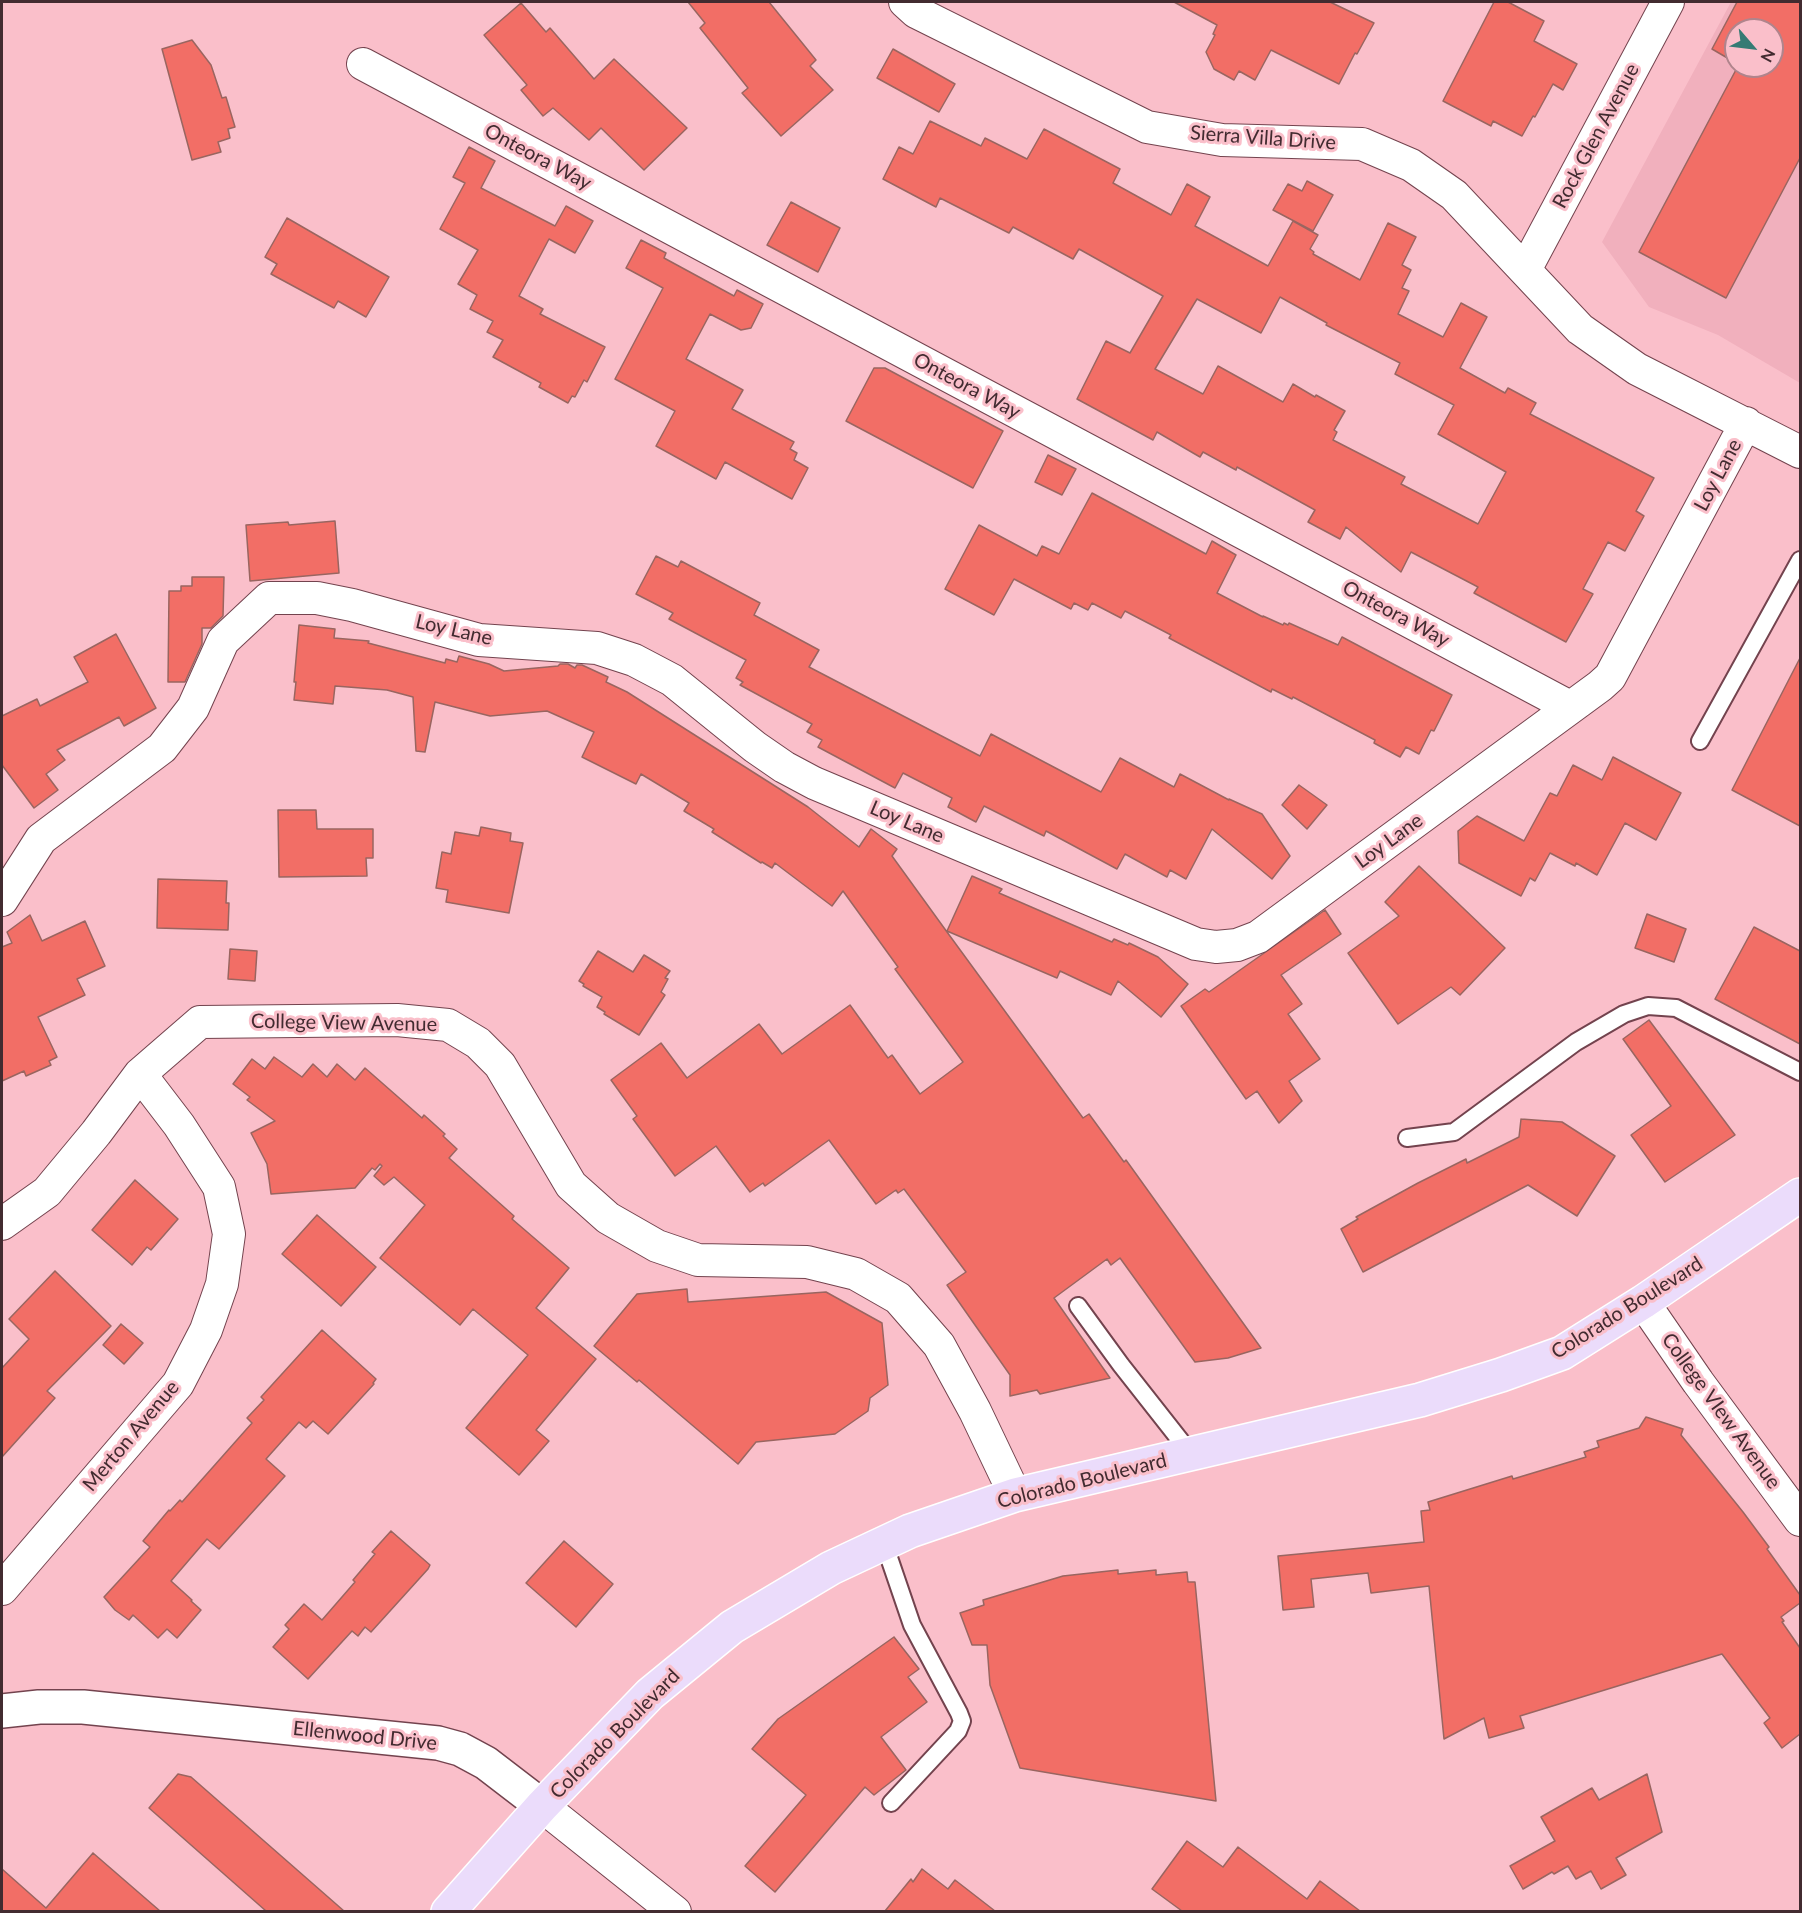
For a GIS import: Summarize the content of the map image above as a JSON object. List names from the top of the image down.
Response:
{
  "streets": {
    "main road": ["Colorado Boulevard"],
    "street": [
      "Rock Glen Avenue",
      "Sierra Villa Drive",
      "Onteora Way",
      "Loy Lane",
      "College View Avenue",
      "College VIew Avenue",
      "Merton Avenue",
      "Ellenwood Drive"
    ]
  },
  "crossings": [
    ["Rock Glen Avenue", "Sierra Villa Drive"],
    ["Sierra Villa Drive", "Loy Lane"],
    ["Onteora Way", "Loy Lane"],
    ["College View Avenue", "Colorado Boulevard"],
    ["College View Avenue", "Merton Avenue"],
    ["Colorado Boulevard", "College VIew Avenue"],
    ["Colorado Boulevard", "Ellenwood Drive"]
  ],
  "north": "bottom right"
}
